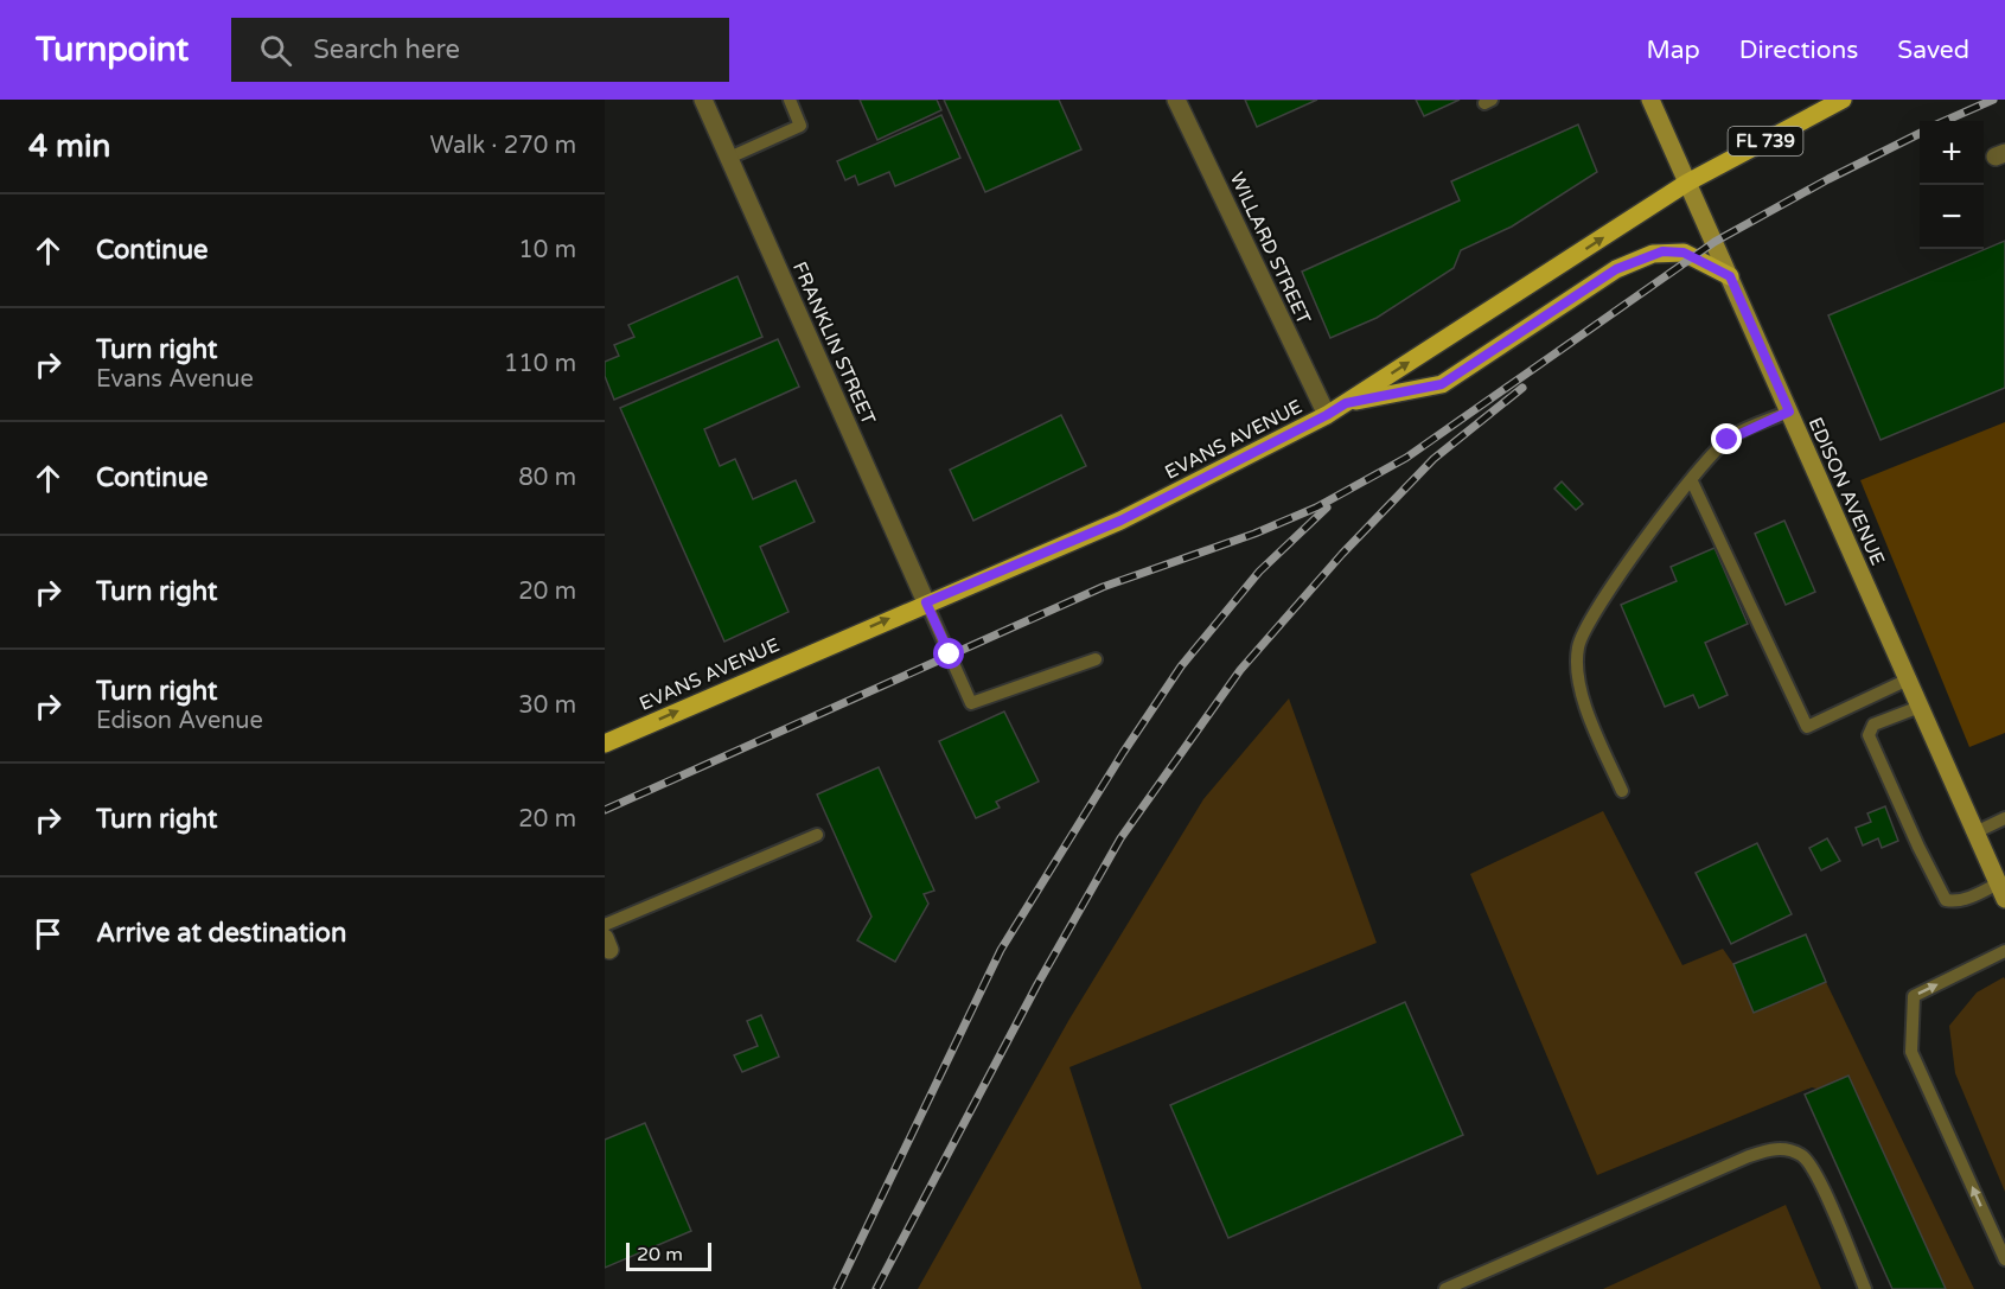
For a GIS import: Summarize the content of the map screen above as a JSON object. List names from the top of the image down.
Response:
{
  "streets": {
    "main road": ["FL 739", "EVANS AVENUE"],
    "street": ["WILLARD STREET", "FRANKLIN STREET", "EDISON AVENUE"]
  },
  "crossings": [
    ["WILLARD STREET", "EVANS AVENUE"],
    ["FRANKLIN STREET", "EVANS AVENUE"],
    ["EVANS AVENUE", "EDISON AVENUE"]
  ],
  "scale_bar": "20 m",
  "page": {
    "header": "Turnpoint",
    "search": "Search here",
    "nav": ["Map", "Directions", "Saved"],
    "heading": ["4 min", "Walk · 270 m"],
    "map_buttons": ["+", "−"],
    "list": [
      ["Continue", "10 m"],
      ["Turn right", "Evans Avenue", "110 m"],
      ["Continue", "80 m"],
      ["Turn right", "20 m"],
      ["Turn right", "Edison Avenue", "30 m"],
      ["Turn right", "20 m"],
      "Arrive at destination"
    ],
    "scale": "20 m"
  }
}
